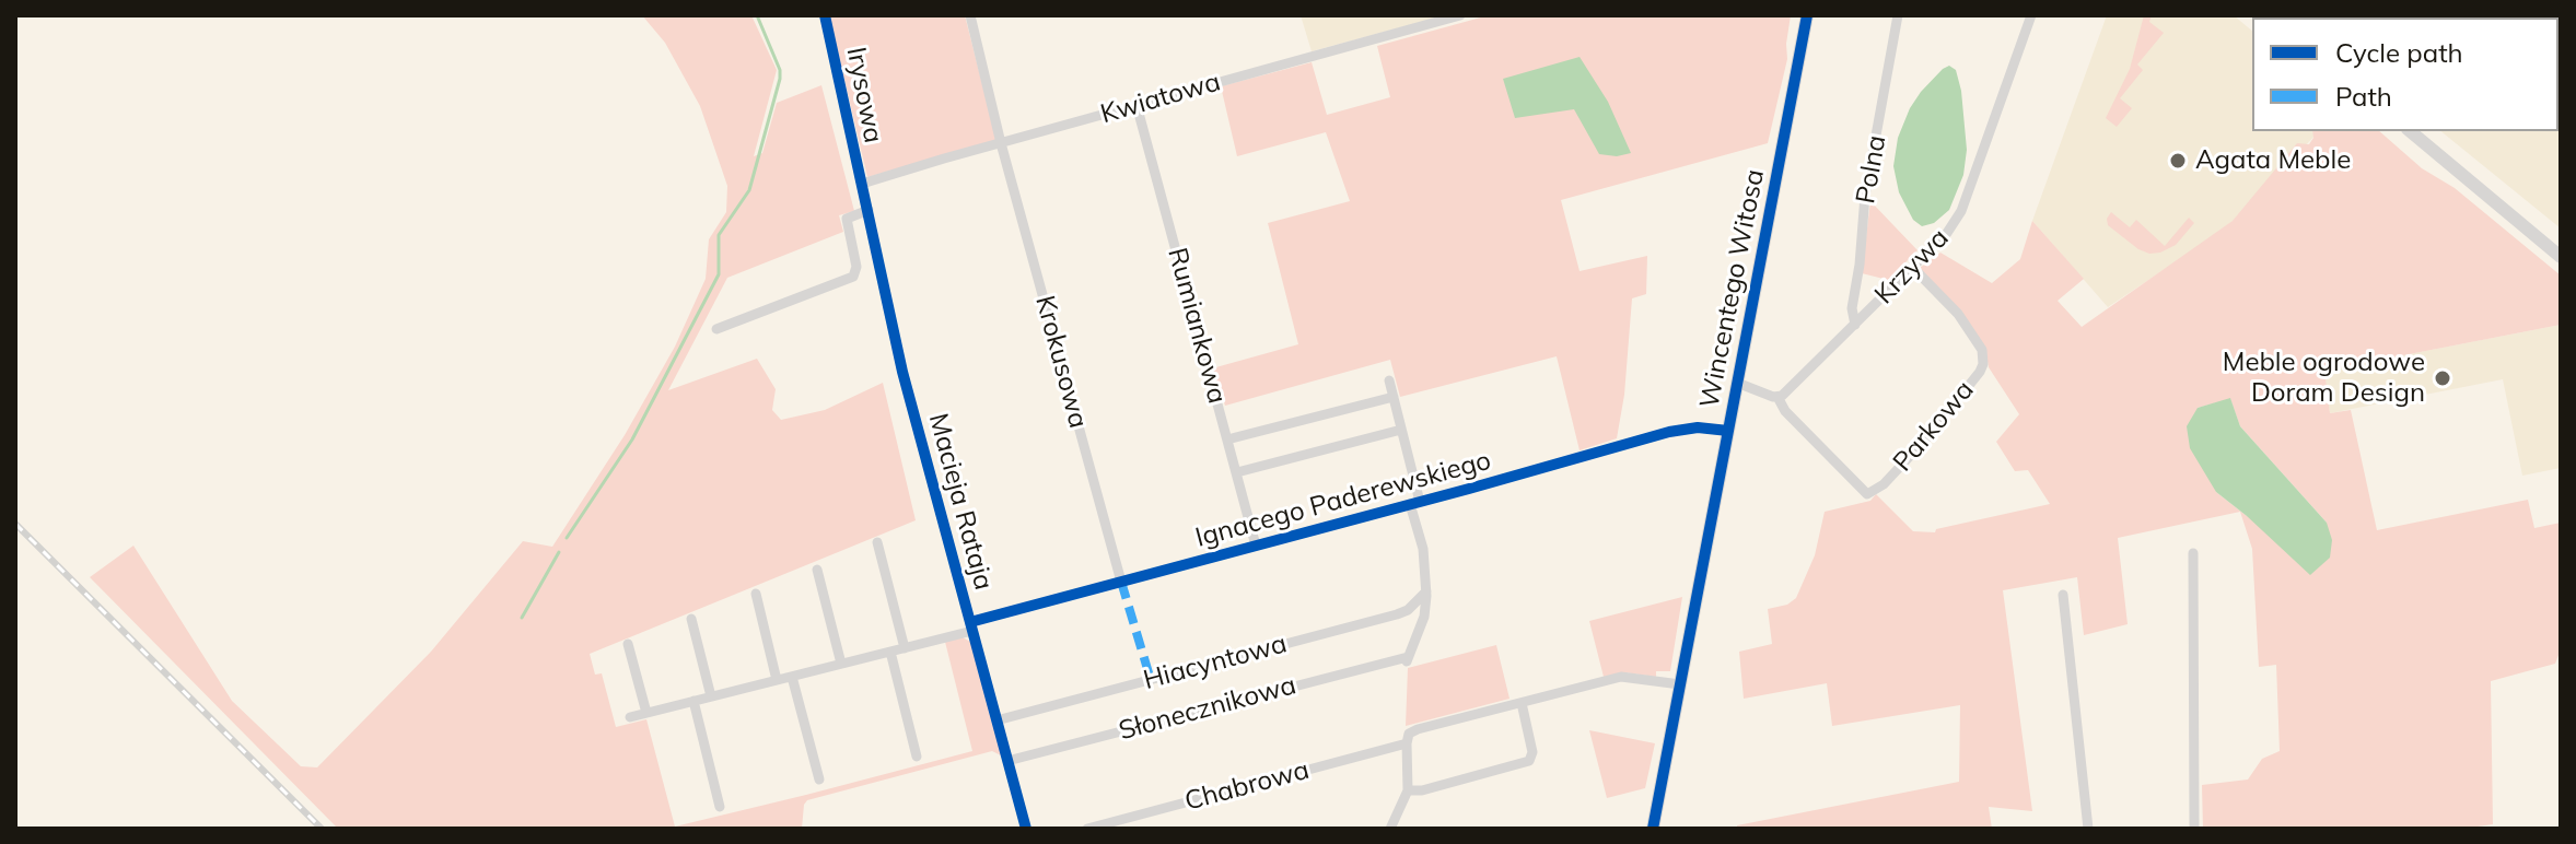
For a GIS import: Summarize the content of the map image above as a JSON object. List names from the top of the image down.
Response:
{
  "streets": {
    "street": [
      "Irysowa",
      "Kwiatowa",
      "Polna",
      "Krzywa",
      "Wincentego Witosa",
      "Rumiankowa",
      "Krokusowa",
      "Parkowa",
      "Ignacego Paderewskiego",
      "Macieja Rataja",
      "Hiacyntowa",
      "Słonecznikowa",
      "Chabrowa"
    ]
  },
  "crossings": [
    ["Irysowa", "Kwiatowa"],
    ["Irysowa", "Macieja Rataja"],
    ["Kwiatowa", "Rumiankowa"],
    ["Kwiatowa", "Krokusowa"],
    ["Kwiatowa", "Macieja Rataja"],
    ["Polna", "Krzywa"],
    ["Krzywa", "Parkowa"],
    ["Wincentego Witosa", "Ignacego Paderewskiego"],
    ["Wincentego Witosa", "Chabrowa"],
    ["Rumiankowa", "Ignacego Paderewskiego"],
    ["Krokusowa", "Ignacego Paderewskiego"],
    ["Ignacego Paderewskiego", "Macieja Rataja"],
    ["Macieja Rataja", "Hiacyntowa"],
    ["Macieja Rataja", "Słonecznikowa"],
    ["Hiacyntowa", "Słonecznikowa"]
  ],
  "places": ["Agata Meble", "Meble ogrodowe Doram Design"],
  "legend": ["Cycle path", "Path"]
}
